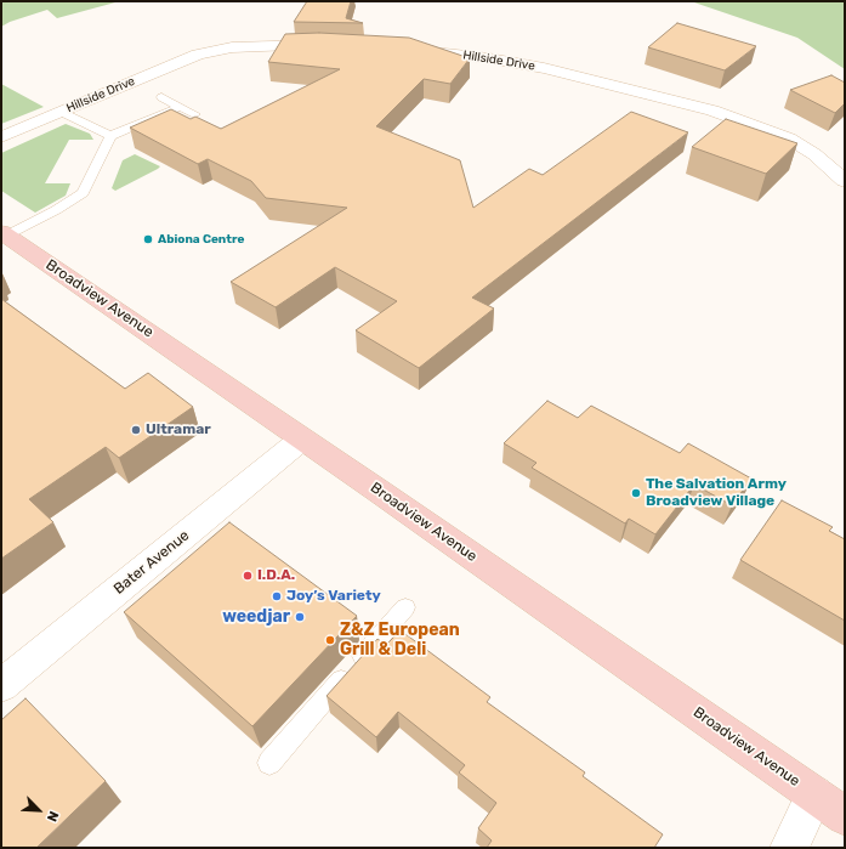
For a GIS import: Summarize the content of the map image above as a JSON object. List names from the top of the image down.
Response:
{
  "streets": {
    "main road": ["Broadview Avenue"],
    "street": ["Hillside Drive", "Bater Avenue"]
  },
  "crossings": [
    ["Broadview Avenue", "Bater Avenue"]
  ],
  "places": [
    "Abiona Centre",
    "Ultramar",
    "The Salvation Army Broadview Village",
    "I.D.A.",
    "Joy’s Variety",
    "weedjar",
    "Z&Z European Grill & Deli"
  ],
  "north": "bottom right"
}
